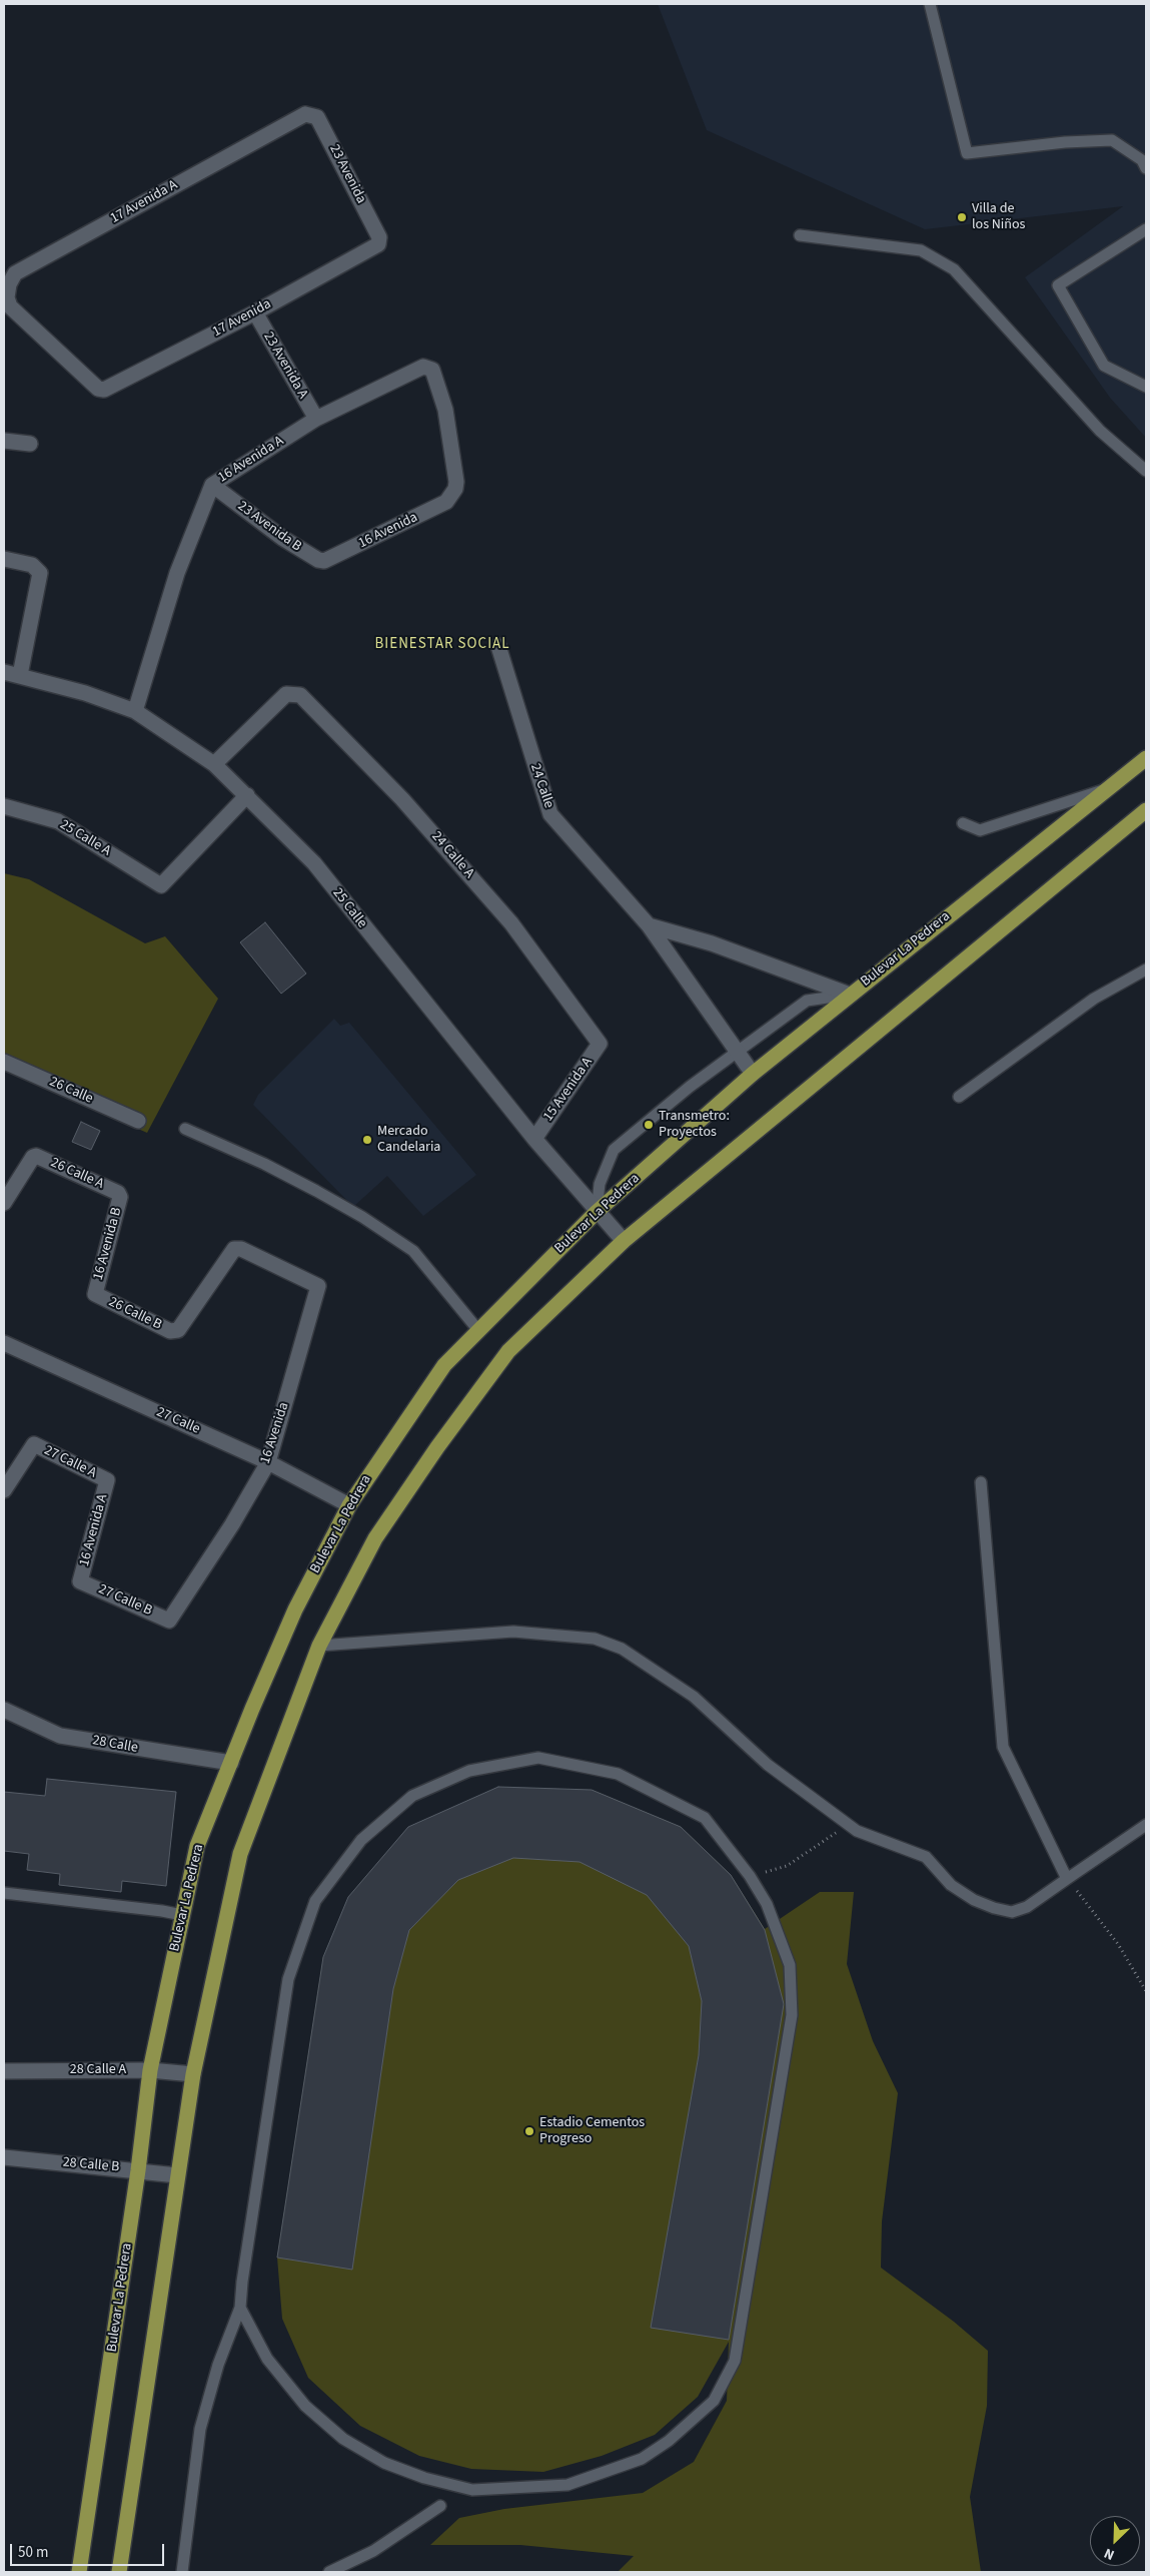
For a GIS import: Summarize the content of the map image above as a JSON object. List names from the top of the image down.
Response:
{
  "streets": {
    "main road": ["Bulevar La Pedrera"],
    "street": [
      "23 Avenida",
      "17 Avenida A",
      "17 Avenida",
      "23 Avenida A",
      "16 Avenida A",
      "23 Avenida B",
      "16 Avenida",
      "24 Calle",
      "25 Calle A",
      "24 Calle A",
      "25 Calle",
      "15 Avenida A",
      "26 Calle",
      "26 Calle A",
      "16 Avenida B",
      "26 Calle B",
      "27 Calle",
      "27 Calle A",
      "27 Calle B",
      "28 Calle",
      "28 Calle A",
      "28 Calle B"
    ]
  },
  "crossings": [
    ["23 Avenida", "17 Avenida A"],
    ["23 Avenida", "17 Avenida"],
    ["17 Avenida A", "17 Avenida"],
    ["17 Avenida", "23 Avenida A"],
    ["23 Avenida A", "16 Avenida A"],
    ["16 Avenida A", "23 Avenida B"],
    ["16 Avenida A", "16 Avenida"],
    ["16 Avenida A", "25 Calle"],
    ["16 Avenida A", "27 Calle A"],
    ["16 Avenida A", "27 Calle B"],
    ["23 Avenida B", "16 Avenida"],
    ["16 Avenida", "26 Calle B"],
    ["16 Avenida", "27 Calle"],
    ["16 Avenida", "27 Calle B"],
    ["24 Calle", "Bulevar La Pedrera"],
    ["25 Calle A", "25 Calle"],
    ["24 Calle A", "25 Calle"],
    ["24 Calle A", "15 Avenida A"],
    ["25 Calle", "Bulevar La Pedrera"],
    ["25 Calle", "15 Avenida A"],
    ["Bulevar La Pedrera", "27 Calle"],
    ["Bulevar La Pedrera", "28 Calle"],
    ["Bulevar La Pedrera", "28 Calle A"],
    ["Bulevar La Pedrera", "28 Calle B"],
    ["26 Calle A", "16 Avenida B"],
    ["16 Avenida B", "26 Calle B"]
  ],
  "districts": ["BIENESTAR SOCIAL"],
  "places": [
    "Villa de los Niños",
    "Transmetro: Proyectos",
    "Mercado Candelaria",
    "Estadio Cementos Progreso"
  ],
  "scale_bar": "50 m",
  "north": "bottom left"
}
